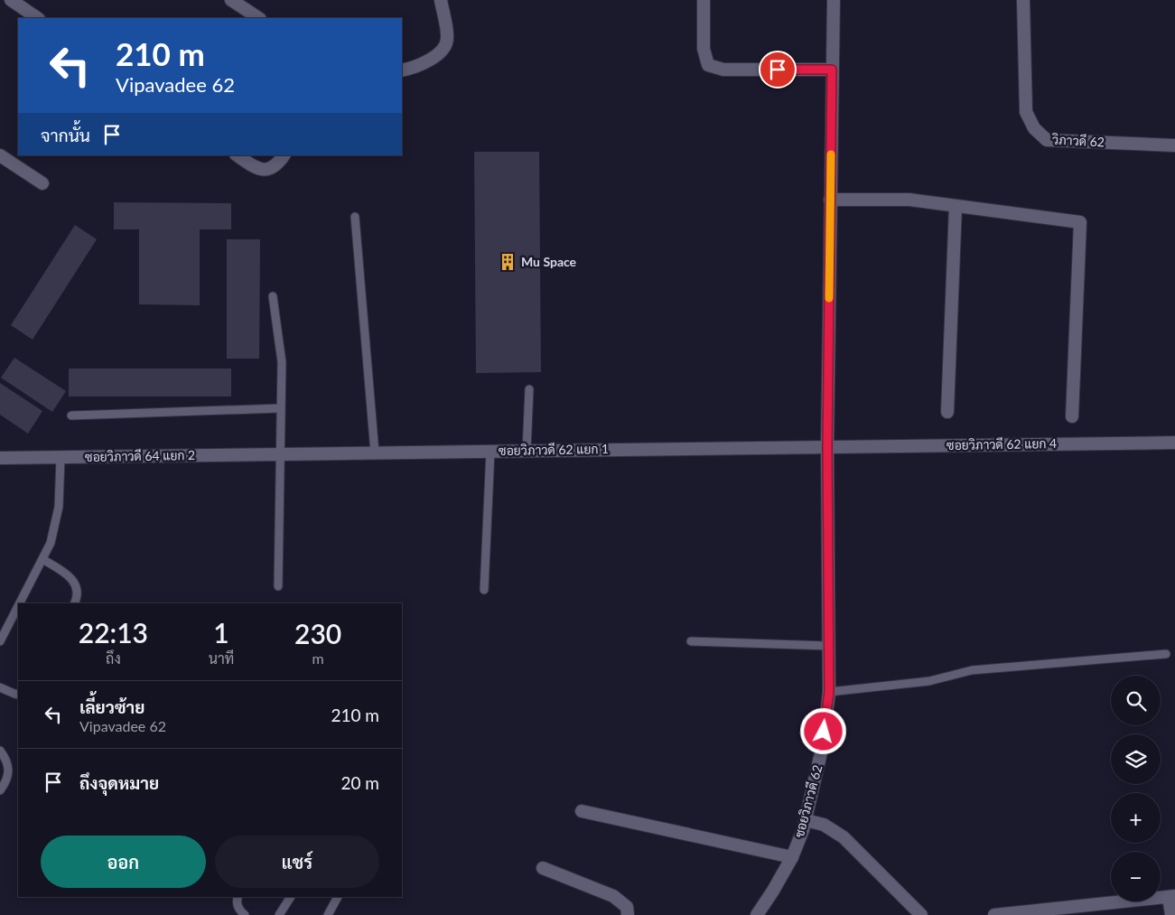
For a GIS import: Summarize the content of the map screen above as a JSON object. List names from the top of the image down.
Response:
{
  "streets": {
    "street": [
      "วิภาวดี 62",
      "ซอยวิภาวดี 62 แยก 4",
      "ซอยวิภาวดี 62 แยก 1",
      "ซอยวิภาวดี 64 แยก 2",
      "ซอยวิภาวดี 62"
    ]
  },
  "crossings": [
    ["ซอยวิภาวดี 62 แยก 4", "ซอยวิภาวดี 62 แยก 1"],
    ["ซอยวิภาวดี 62 แยก 4", "ซอยวิภาวดี 62"],
    ["ซอยวิภาวดี 62 แยก 1", "ซอยวิภาวดี 64 แยก 2"],
    ["ซอยวิภาวดี 62 แยก 1", "ซอยวิภาวดี 62"]
  ],
  "places": {
    "building": ["Mu Space"]
  },
  "page": {
    "turn": ["210 m", "Vipavadee 62"],
    "then": "จากนั้น",
    "eta": [
      "22:13",
      "ถึง",
      "1",
      "นาที",
      "230",
      "m"
    ],
    "map_buttons": ["+", "−"],
    "list": [
      {
        "name": "เลี้ยวซ้าย",
        "note": "Vipavadee 62",
        "value": "210 m"
      },
      {
        "name": "ถึงจุดหมาย",
        "value": "20 m"
      }
    ],
    "buttons": ["ออก", "แชร์"]
  }
}
